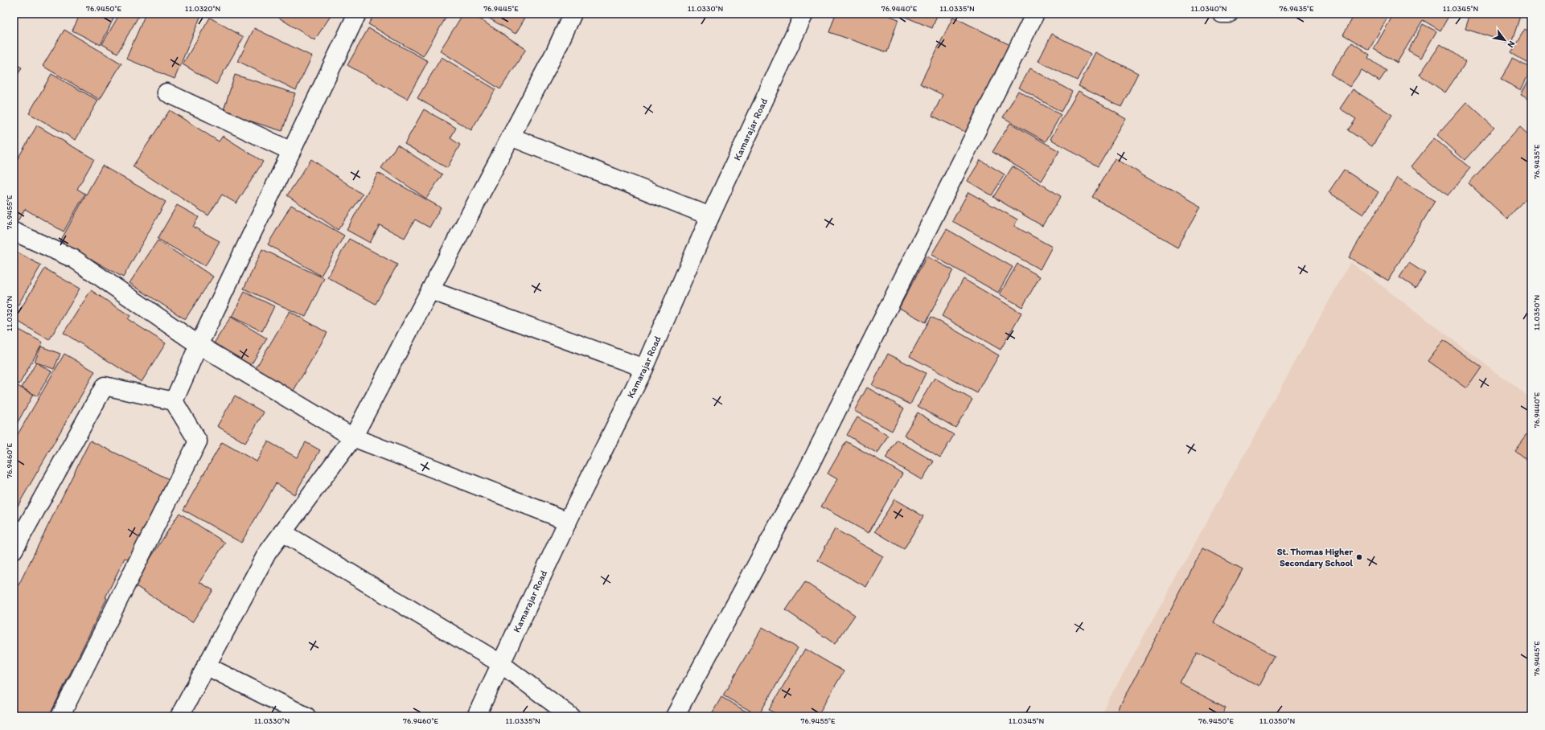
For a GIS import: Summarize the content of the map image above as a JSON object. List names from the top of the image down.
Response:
{
  "streets": {
    "street": ["Kamarajar Road"]
  },
  "places": ["St. Thomas Higher Secondary School"],
  "north": "bottom right",
  "coordinates": [
    "76.9450°E",
    "11.0320°N",
    "76.9445°E",
    "11.0330°N",
    "76.9440°E",
    "11.0335°N",
    "11.0340°N",
    "76.9435°E",
    "11.0345°N",
    "76.9455°E",
    "11.0350°N",
    "76.9460°E"
  ]
}
